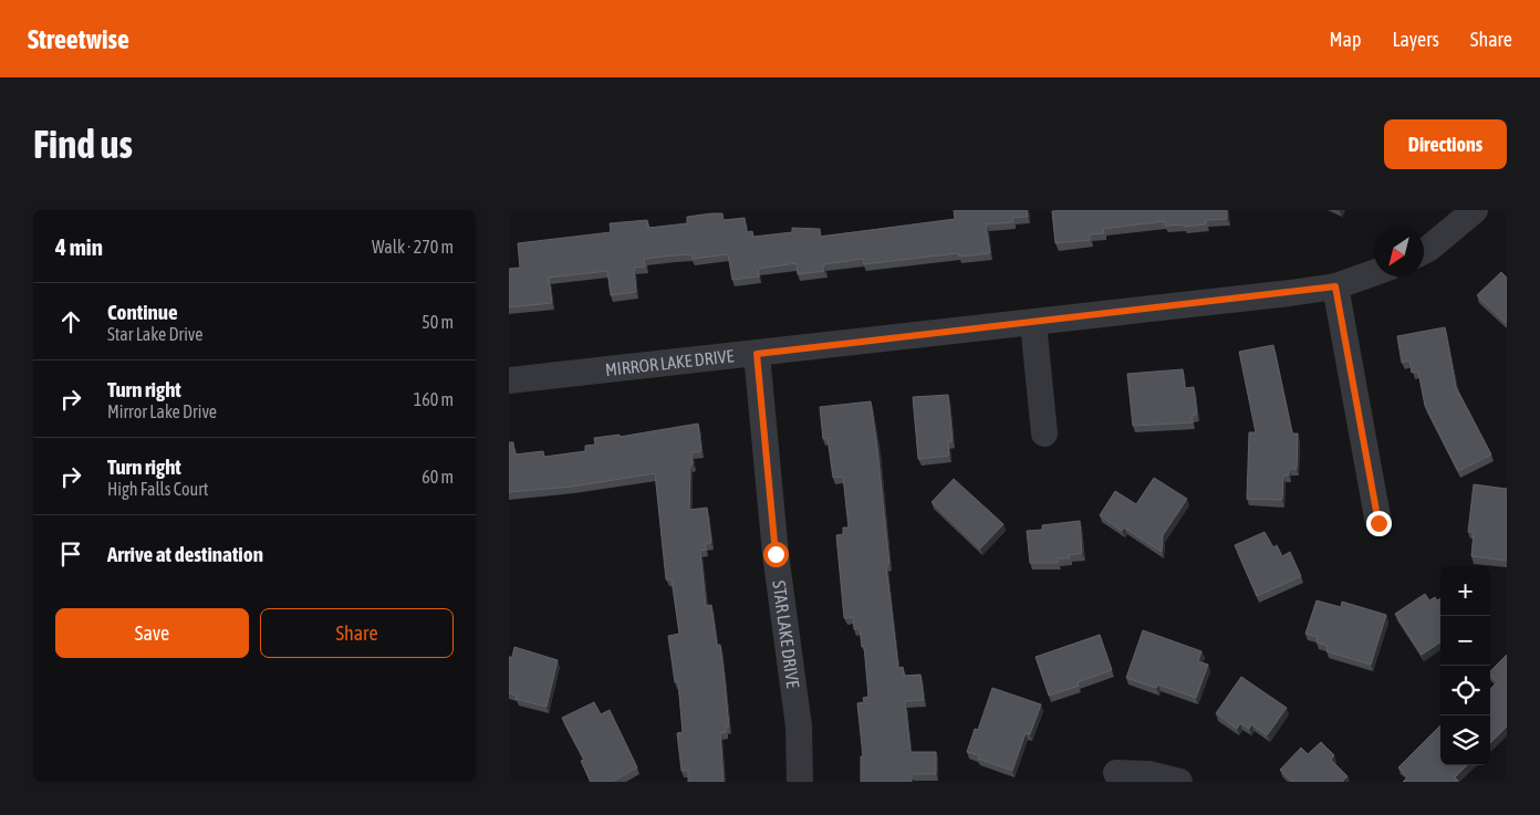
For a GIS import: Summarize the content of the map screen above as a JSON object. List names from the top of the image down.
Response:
{
  "streets": {
    "street": ["MIRROR LAKE DRIVE", "STAR LAKE DRIVE"]
  },
  "crossings": [
    ["MIRROR LAKE DRIVE", "STAR LAKE DRIVE"]
  ],
  "north": "bottom left",
  "page": {
    "header": "Streetwise",
    "nav": ["Map", "Layers", "Share"],
    "buttons": [
      "Directions",
      ["Save", "Share"]
    ],
    "title": "Find us",
    "heading": ["4 min", "Walk · 270 m"],
    "list": [
      ["Continue", "Star Lake Drive", "50 m"],
      ["Turn right", "Mirror Lake Drive", "160 m"],
      ["Turn right", "High Falls Court", "60 m"],
      "Arrive at destination"
    ],
    "map_buttons": ["+", "−"]
  }
}
